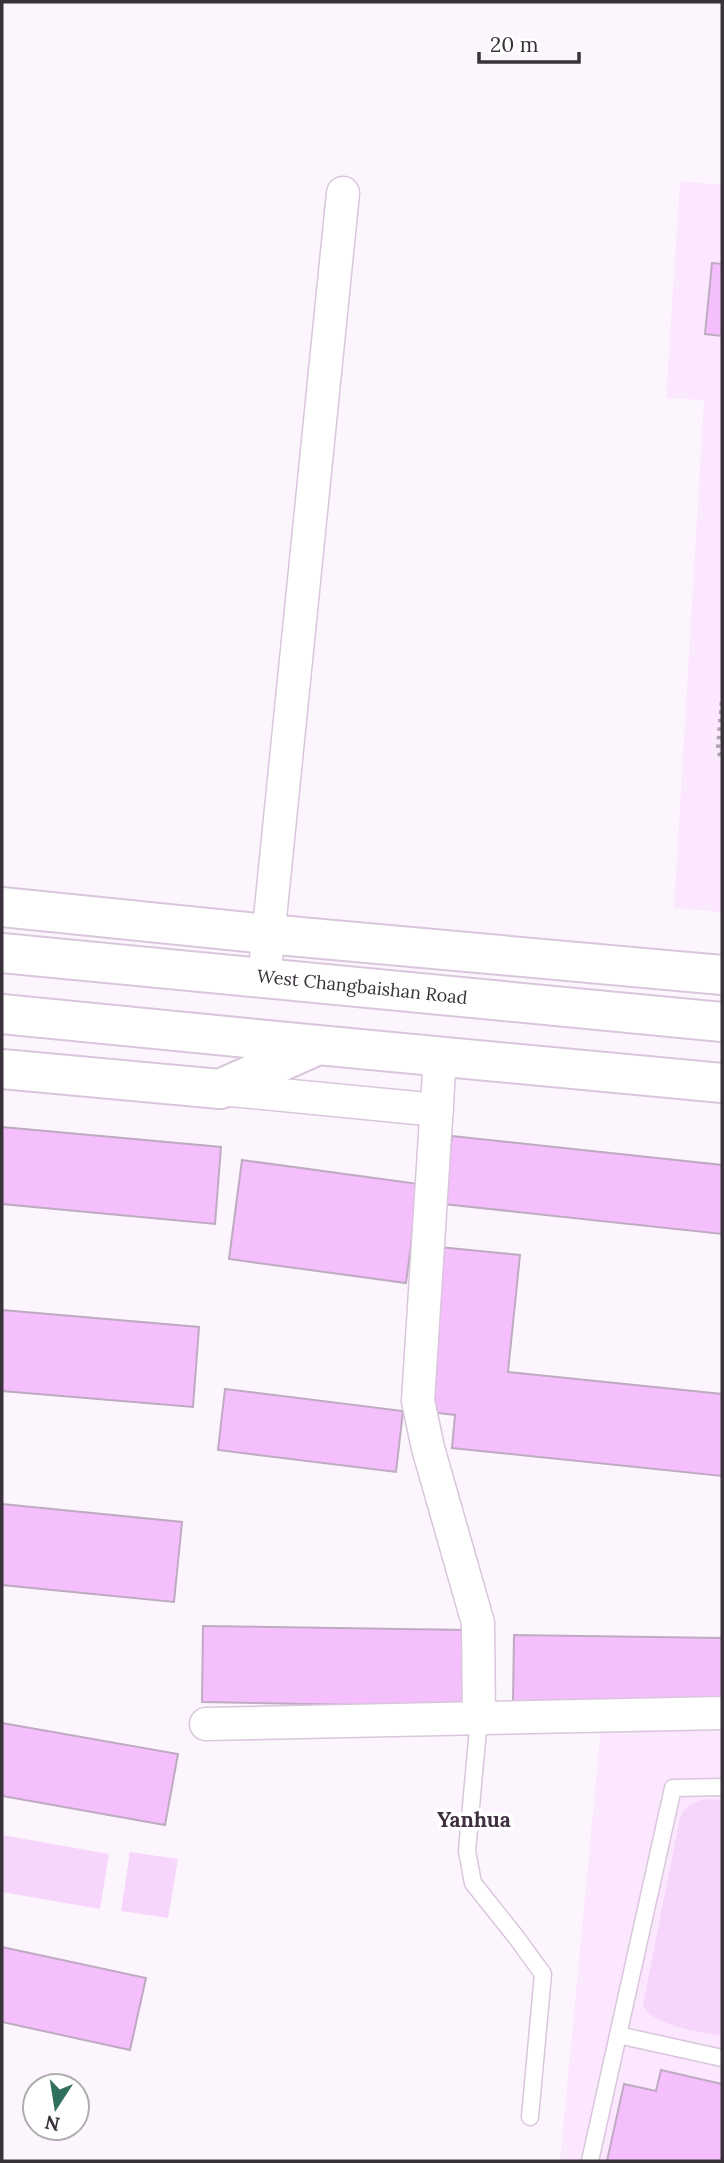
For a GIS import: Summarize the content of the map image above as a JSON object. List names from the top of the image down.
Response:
{
  "streets": {
    "main road": ["West Changbaishan Road"]
  },
  "districts": ["Yanhua"],
  "scale_bar": "20 m",
  "north": "bottom"
}
